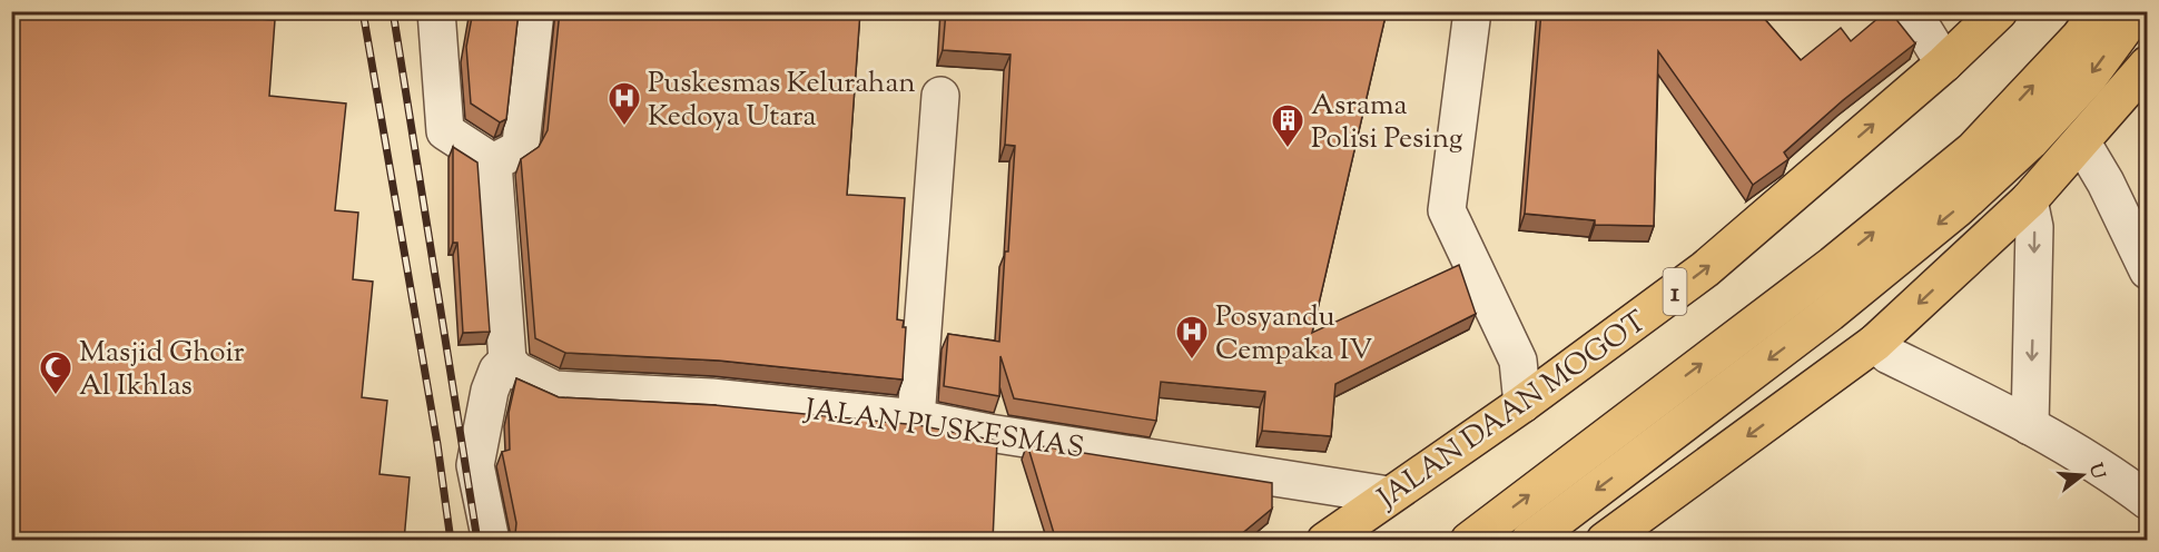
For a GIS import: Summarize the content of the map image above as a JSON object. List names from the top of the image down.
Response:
{
  "streets": {
    "highway": ["1", "JALAN DAAN MOGOT"],
    "street": ["JALAN PUSKESMAS"]
  },
  "crossings": [
    ["JALAN DAAN MOGOT", "JALAN PUSKESMAS"]
  ],
  "places": {
    "hospital": ["Puskesmas Kelurahan Kedoya Utara", "Posyandu Cempaka IV"],
    "building": ["Asrama Polisi Pesing"],
    "mosque": ["Masjid Ghoir Al Ikhlas"]
  },
  "north": "right"
}
